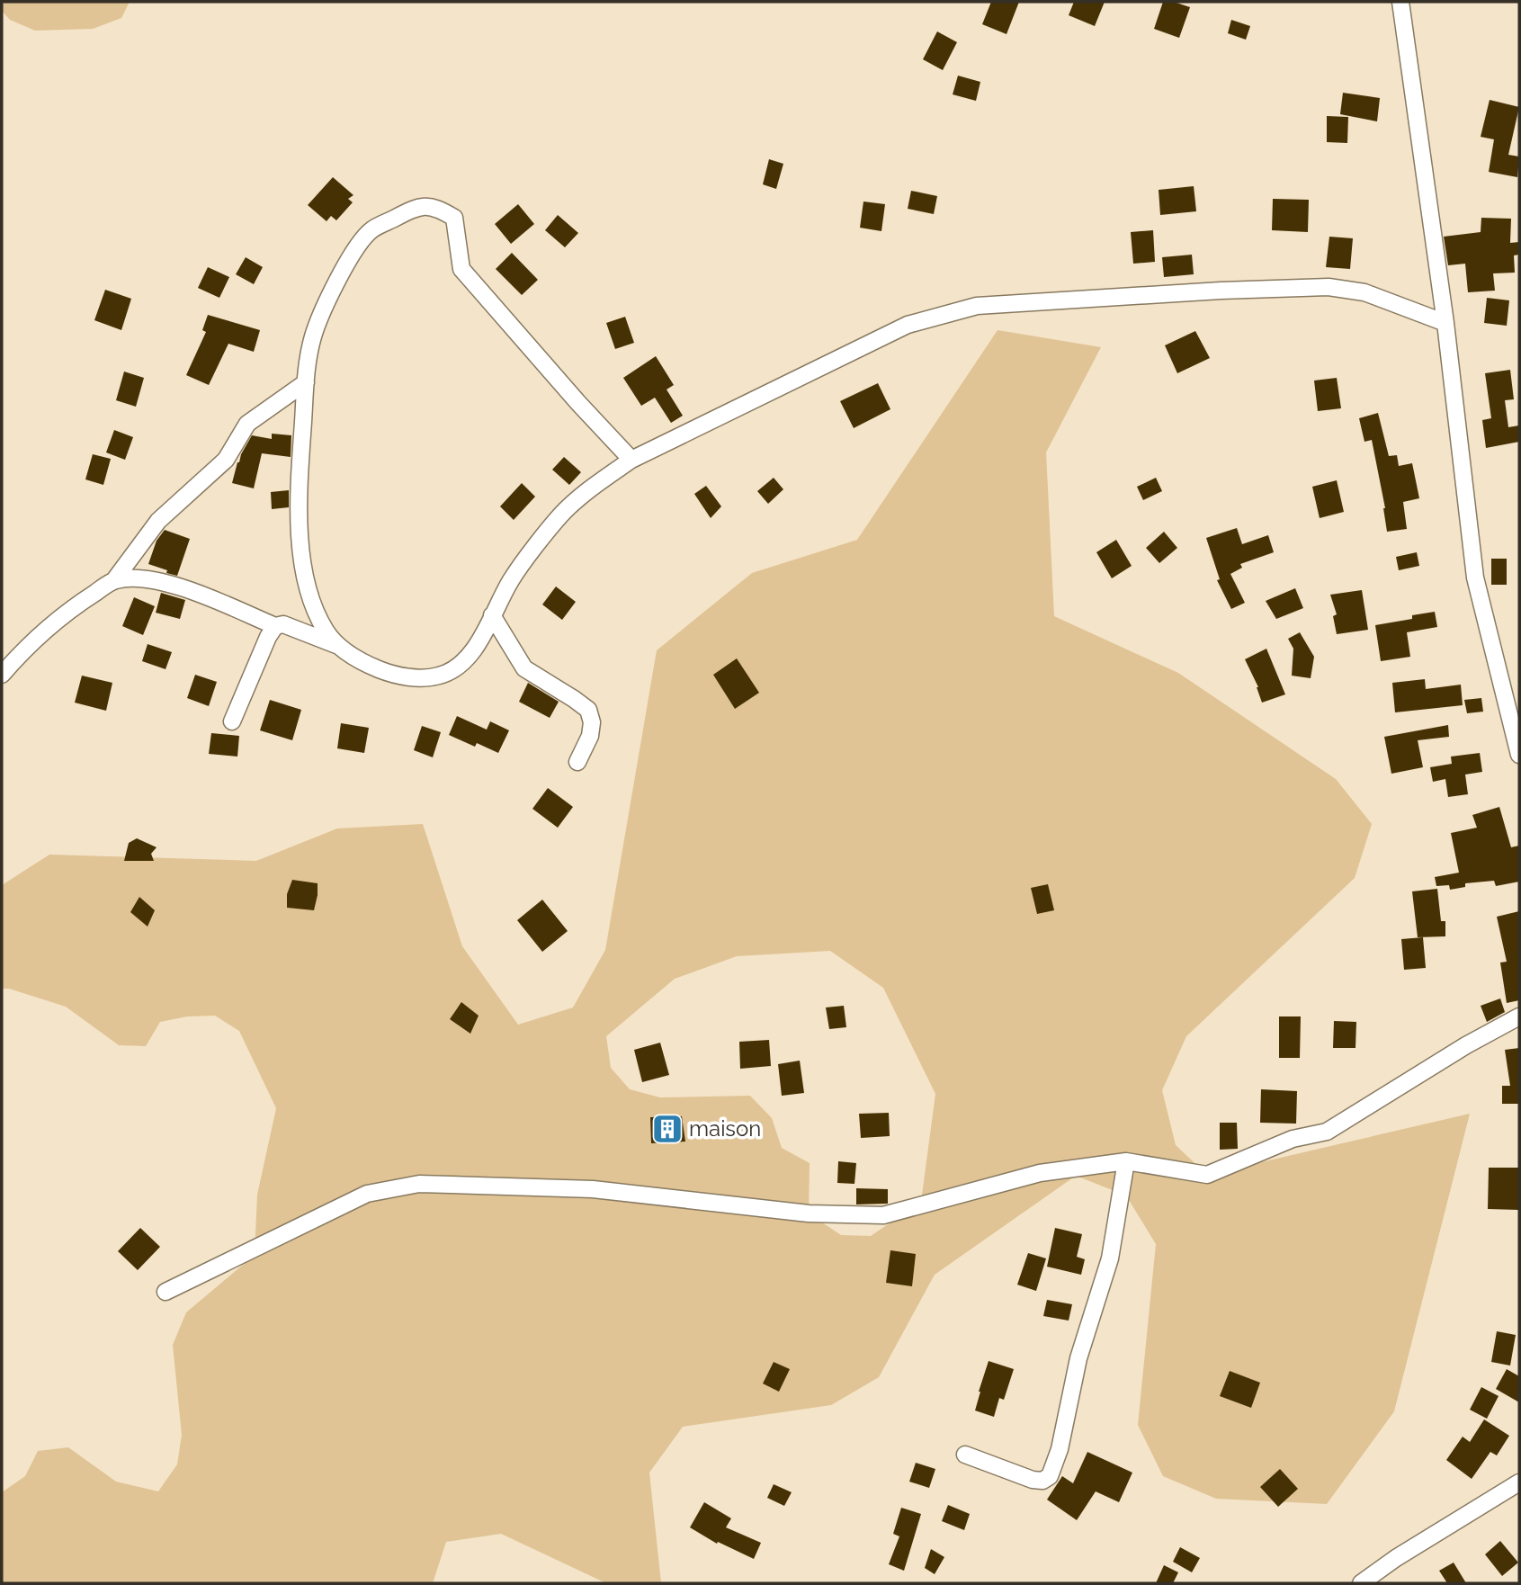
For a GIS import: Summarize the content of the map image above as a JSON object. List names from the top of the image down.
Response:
{
  "places": {
    "building": ["maison"]
  }
}
